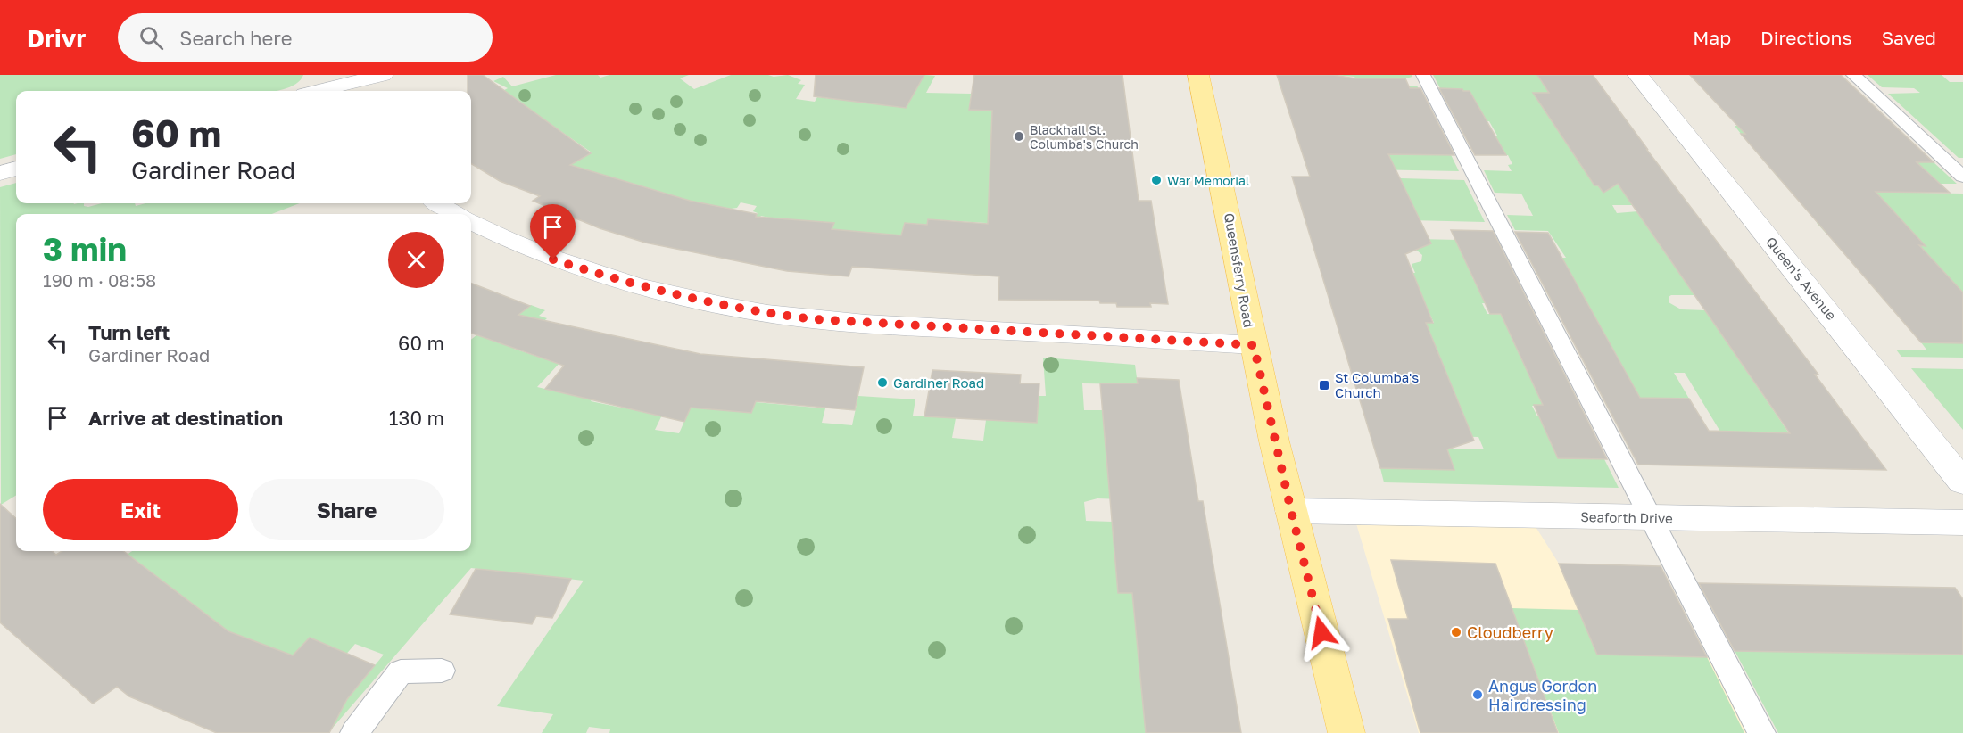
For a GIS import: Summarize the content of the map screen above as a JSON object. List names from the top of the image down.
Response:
{
  "streets": {
    "main road": ["Queensferry Road"],
    "street": ["Queen's Avenue", "Seaforth Drive"]
  },
  "crossings": [
    ["Queensferry Road", "Seaforth Drive"]
  ],
  "places": {
    "other": [
      "Blackhall St. Columba's Church",
      "War Memorial",
      "Gardiner Road",
      "Cloudberry",
      "Angus Gordon Hairdressing"
    ],
    "transit": ["St Columba's Church"]
  },
  "page": {
    "header": "Drivr",
    "search": "Search here",
    "nav": ["Map", "Directions", "Saved"],
    "turn": ["60 m", "Gardiner Road"],
    "heading": ["3 min", "190 m · 08:58"],
    "list": [
      {
        "name": "Turn left",
        "note": "Gardiner Road",
        "value": "60 m"
      },
      {
        "name": "Arrive at destination",
        "value": "130 m"
      }
    ],
    "buttons": ["Exit", "Share"]
  }
}
